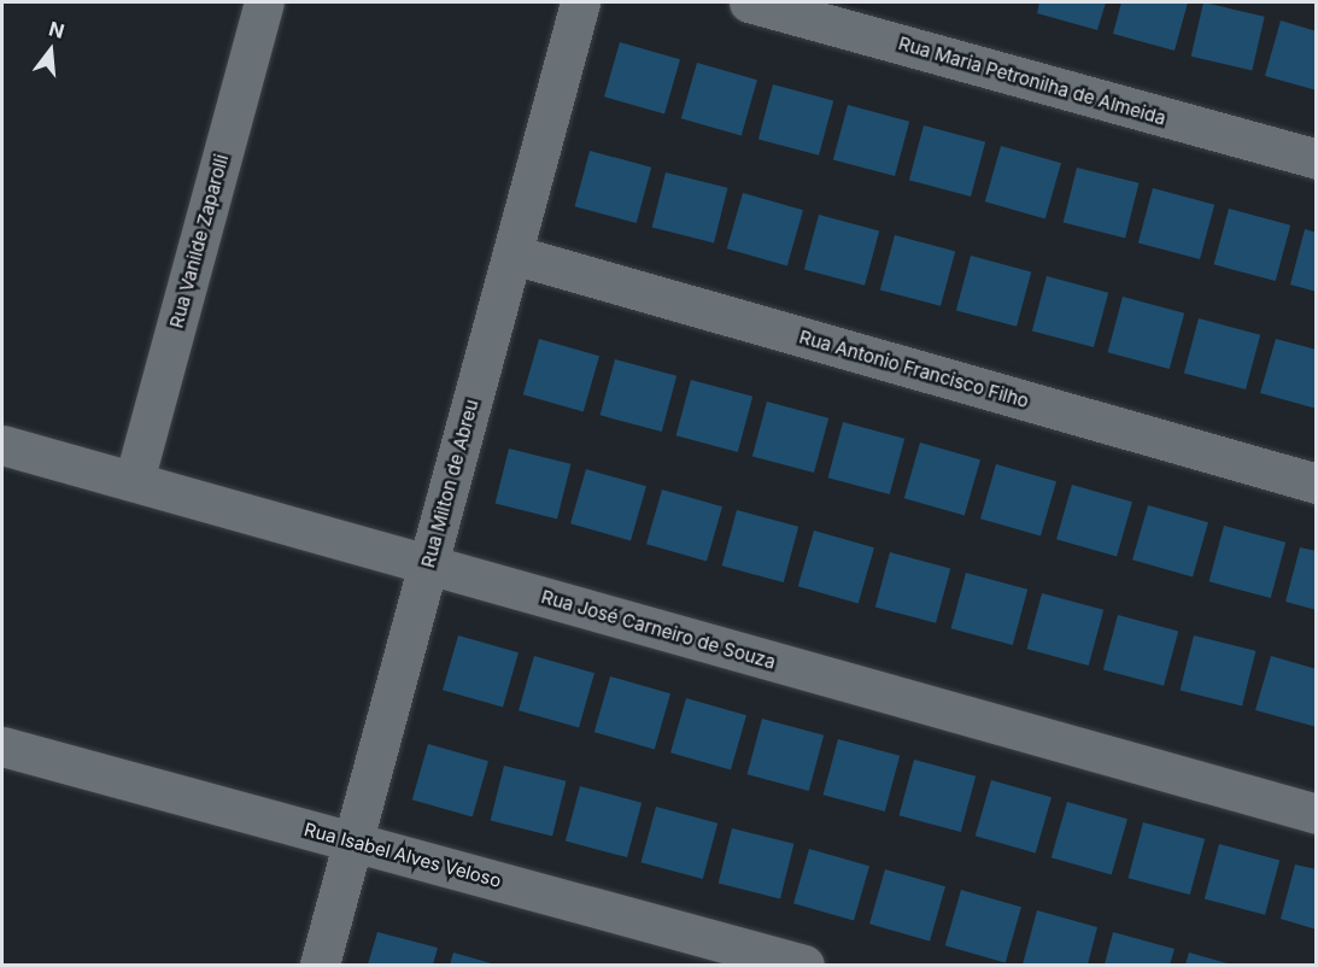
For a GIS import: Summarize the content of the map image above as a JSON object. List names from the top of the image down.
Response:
{
  "streets": {
    "street": [
      "Rua Maria Petronilha de Almeida",
      "Rua Vanilde Zaparolli",
      "Rua Antonio Francisco Filho",
      "Rua Milton de Abreu",
      "Rua José Carneiro de Souza",
      "Rua Isabel Alves Veloso"
    ]
  },
  "crossings": [
    ["Rua Vanilde Zaparolli", "Rua José Carneiro de Souza"],
    ["Rua Antonio Francisco Filho", "Rua Milton de Abreu"],
    ["Rua Milton de Abreu", "Rua José Carneiro de Souza"],
    ["Rua Milton de Abreu", "Rua Isabel Alves Veloso"]
  ],
  "north": "top"
}
